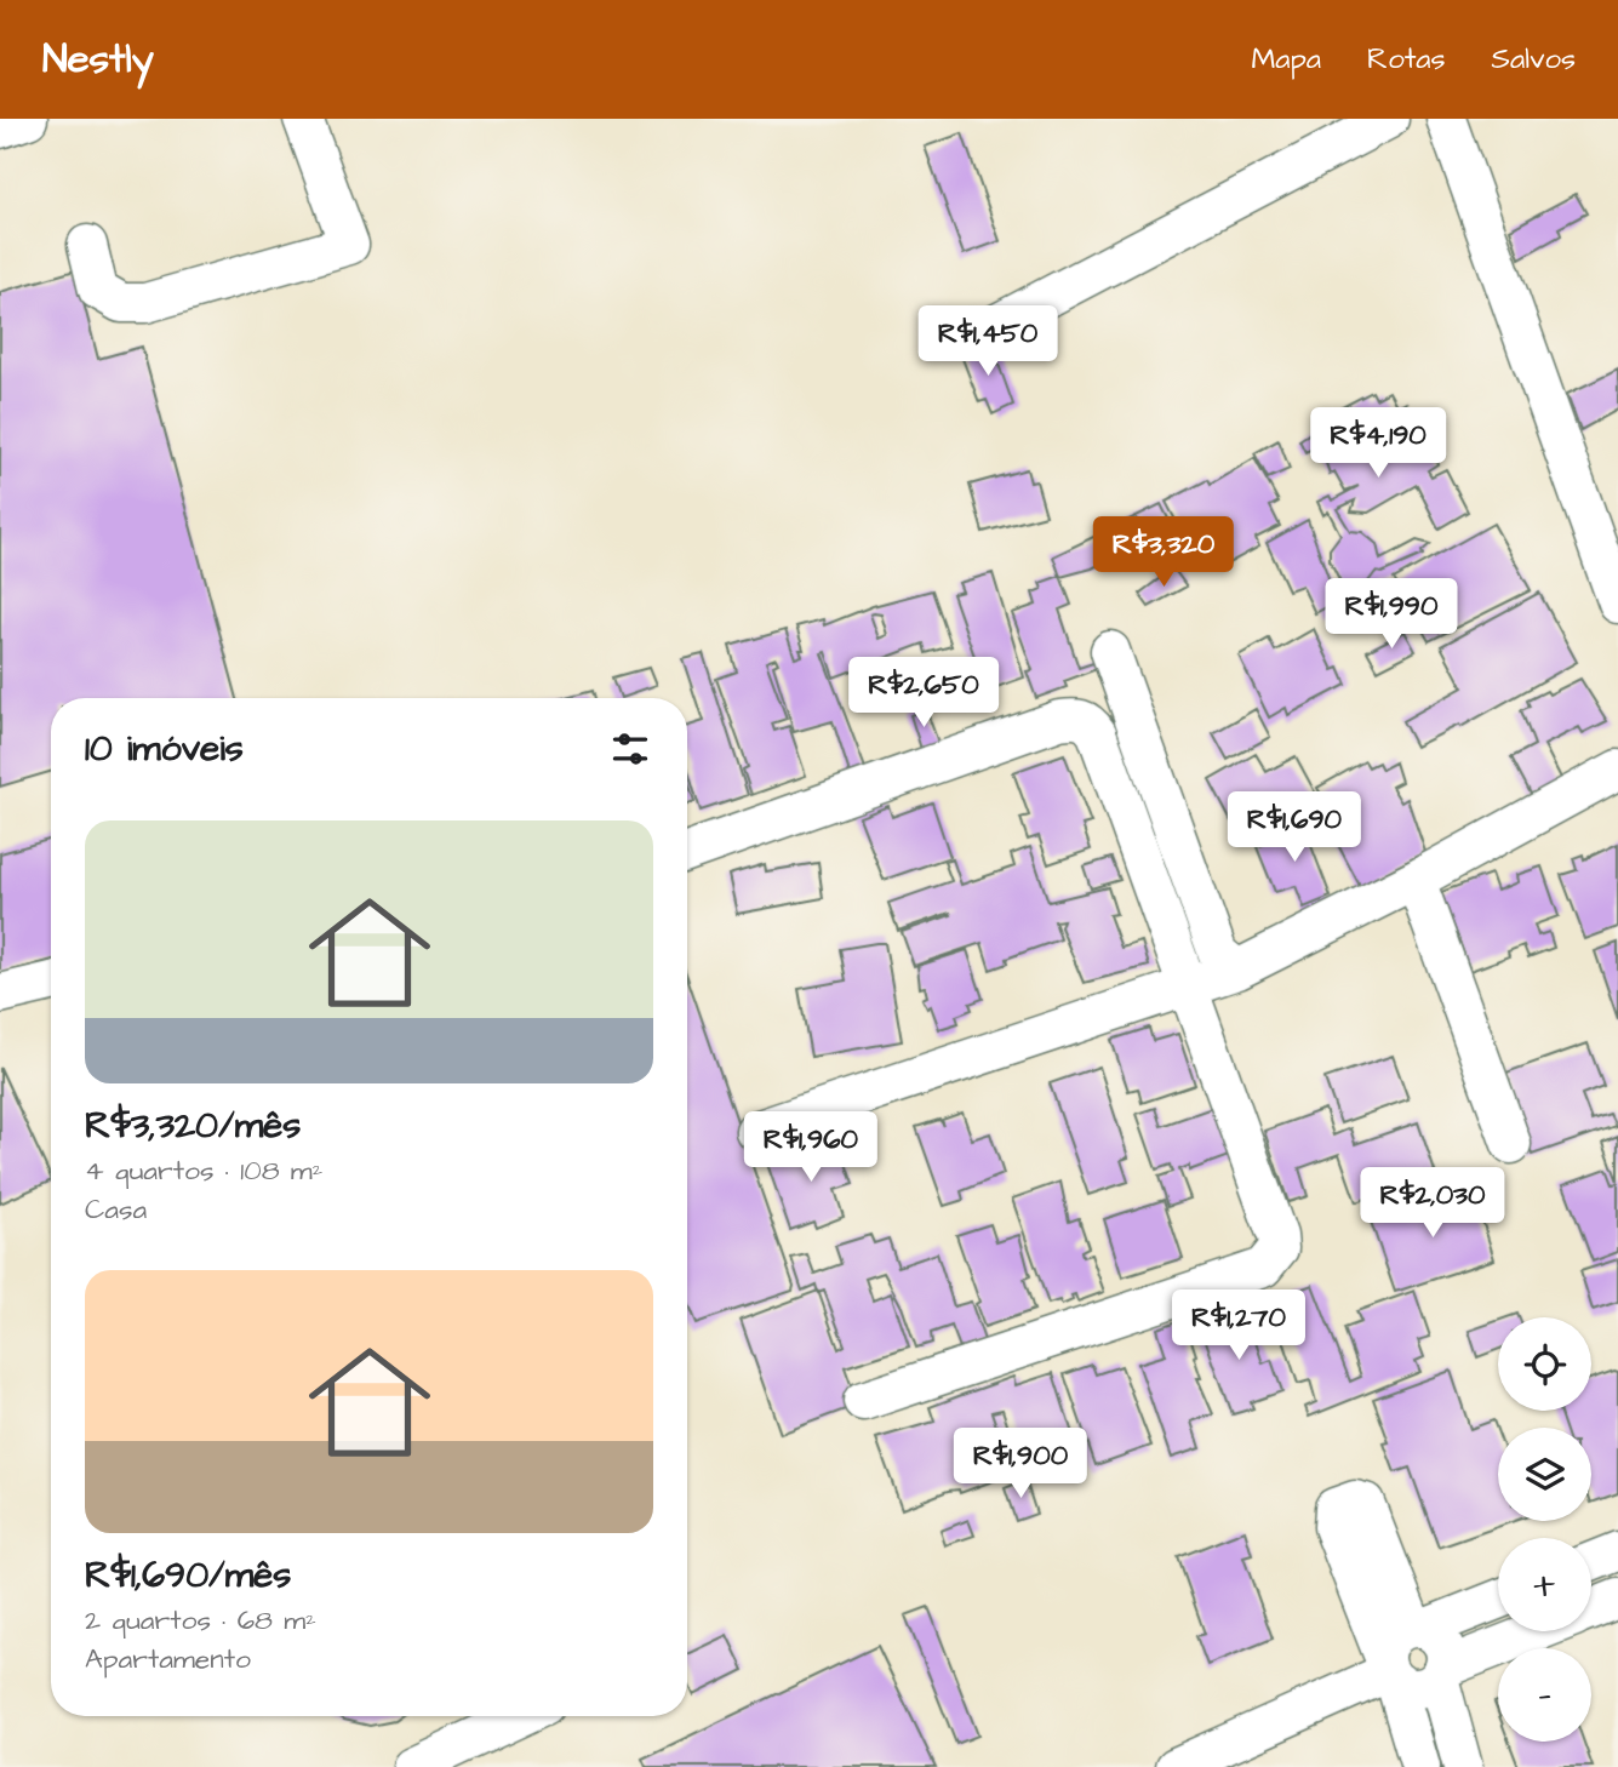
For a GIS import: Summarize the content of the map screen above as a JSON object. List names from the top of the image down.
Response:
{
  "page": {
    "header": "Nestly",
    "nav": ["Mapa", "Rotas", "Salvos"],
    "price": [
      "R$1,450",
      "R$4,190",
      "R$3,320",
      "R$1,990",
      "R$2,650",
      "R$1,690",
      "R$1,960",
      "R$2,030",
      "R$1,270",
      "R$1,900"
    ],
    "heading": "10 imóveis",
    "list": [
      {
        "name": "R$3,320/mês",
        "note": "4 quartos · 108 m² · Casa"
      },
      {
        "name": "R$1,690/mês",
        "note": "2 quartos · 68 m² · Apartamento"
      }
    ],
    "map_buttons": ["+", "−"]
  }
}
